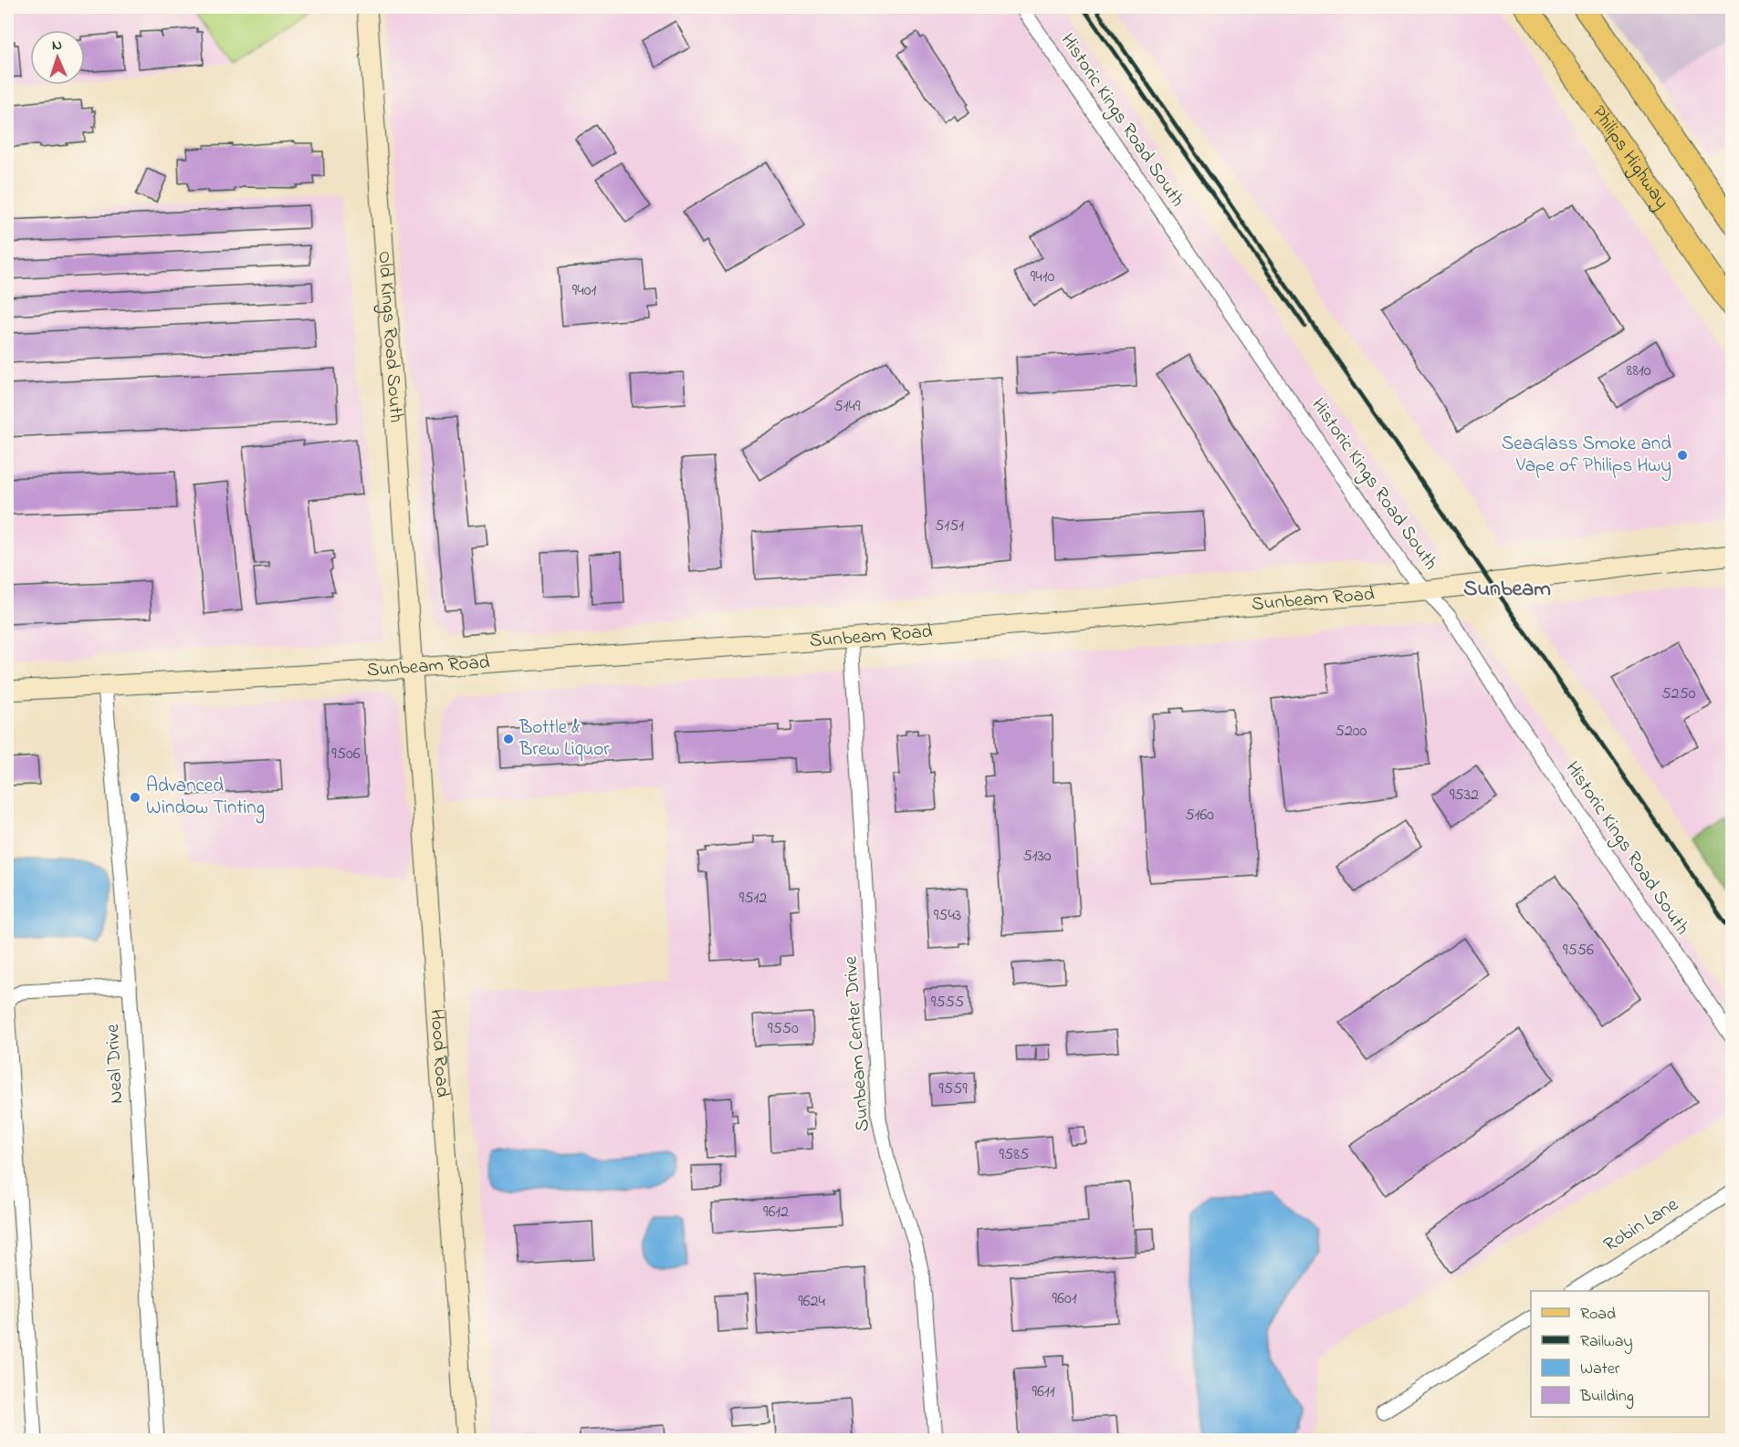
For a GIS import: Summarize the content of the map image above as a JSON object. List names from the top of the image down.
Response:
{
  "streets": {
    "main road": ["Philips Highway"],
    "street": [
      "Historic Kings Road South",
      "Old Kings Road South",
      "Sunbeam Road",
      "Sunbeam Center Drive",
      "Hood Road",
      "Neal Drive",
      "Robin Lane"
    ]
  },
  "crossings": [
    ["Historic Kings Road South", "Sunbeam Road"],
    ["Old Kings Road South", "Sunbeam Road"],
    ["Old Kings Road South", "Hood Road"],
    ["Sunbeam Road", "Sunbeam Center Drive"],
    ["Sunbeam Road", "Hood Road"],
    ["Sunbeam Road", "Neal Drive"]
  ],
  "districts": ["Sunbeam"],
  "places": ["SeaGlass Smoke and Vape of Philips Hwy", "Bottle & Brew Liquor", "Advanced Window Tinting"],
  "house_numbers": [
    "9410",
    "9401",
    "8810",
    "5149",
    "5151",
    "5250",
    "5200",
    "9506",
    "9532",
    "5160",
    "5130",
    "9512",
    "9543",
    "9556",
    "9555",
    "9550",
    "9559",
    "9585",
    "9612",
    "9601",
    "9624",
    "9611"
  ],
  "legend": [
    "Road",
    "Railway",
    "Water",
    "Building"
  ],
  "north": "top"
}
